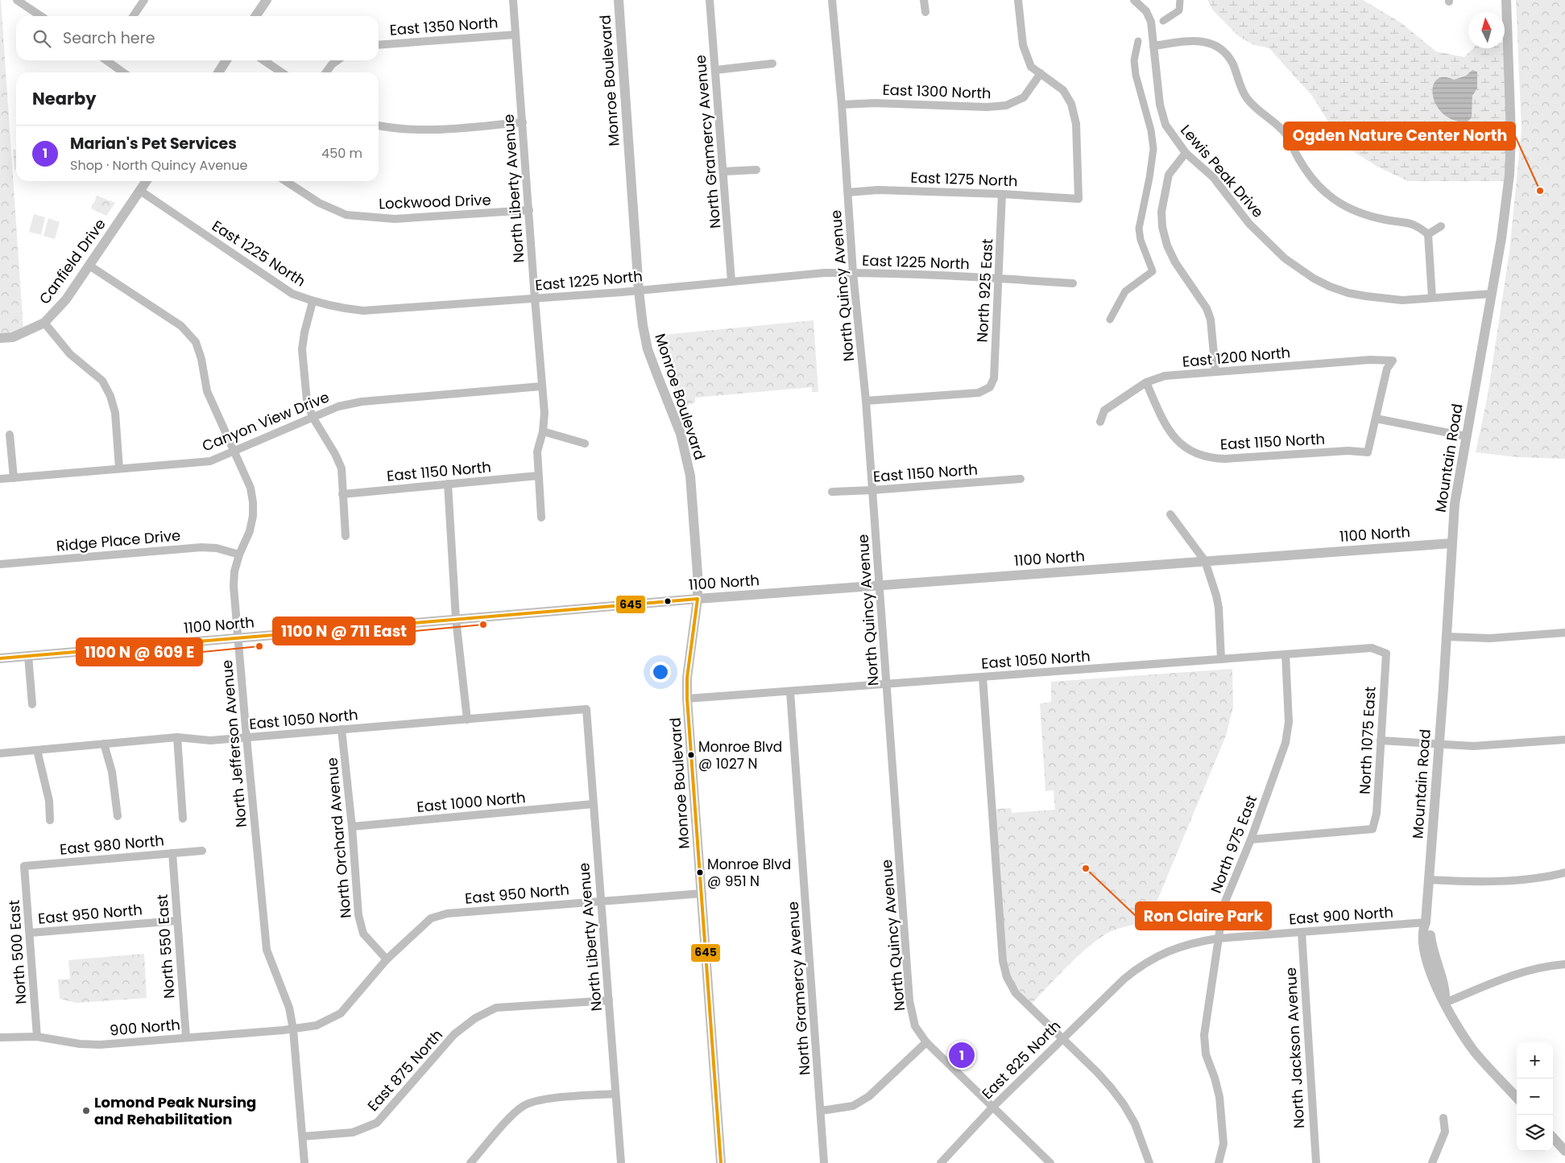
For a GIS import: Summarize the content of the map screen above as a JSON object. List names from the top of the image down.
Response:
{
  "streets": {
    "street": [
      "East 1350 North",
      "Monroe Boulevard",
      "East 1300 North",
      "North Gramercy Avenue",
      "Lewis Peak Drive",
      "East 1275 North",
      "North Liberty Avenue",
      "Lockwood Drive",
      "East 1225 North",
      "Canfield Drive",
      "North Quincy Avenue",
      "North 925 East",
      "East 1200 North",
      "Canyon View Drive",
      "East 1150 North",
      "Mountain Road",
      "1100 North",
      "Ridge Place Drive",
      "East 1050 North",
      "North 1075 East",
      "North Jefferson Avenue",
      "East 1000 North",
      "North Orchard Avenue",
      "North 975 East",
      "East 980 North",
      "East 950 North",
      "East 900 North",
      "North 550 East",
      "North 500 East",
      "900 North",
      "North Jackson Avenue",
      "East 825 North",
      "East 875 North"
    ]
  },
  "crossings": [
    ["East 1350 North", "North Liberty Avenue"],
    ["Monroe Boulevard", "East 1225 North"],
    ["Monroe Boulevard", "1100 North"],
    ["Monroe Boulevard", "East 1050 North"],
    ["Monroe Boulevard", "East 950 North"],
    ["East 1300 North", "East 1275 North"],
    ["East 1300 North", "North Quincy Avenue"],
    ["North Gramercy Avenue", "East 1225 North"],
    ["North Gramercy Avenue", "East 1050 North"],
    ["Lewis Peak Drive", "Mountain Road"],
    ["East 1275 North", "North Quincy Avenue"],
    ["East 1275 North", "North 925 East"],
    ["North Liberty Avenue", "Lockwood Drive"],
    ["North Liberty Avenue", "East 1225 North"],
    ["North Liberty Avenue", "Canyon View Drive"],
    ["North Liberty Avenue", "East 1150 North"],
    ["North Liberty Avenue", "East 1050 North"],
    ["North Liberty Avenue", "East 1000 North"],
    ["North Liberty Avenue", "East 950 North"],
    ["North Liberty Avenue", "East 875 North"],
    ["East 1225 North", "Canfield Drive"],
    ["East 1225 North", "North Quincy Avenue"],
    ["East 1225 North", "North 925 East"],
    ["Canfield Drive", "North Jefferson Avenue"],
    ["North Quincy Avenue", "North 925 East"],
    ["North Quincy Avenue", "East 1150 North"],
    ["North Quincy Avenue", "1100 North"],
    ["North Quincy Avenue", "East 1050 North"],
    ["North Quincy Avenue", "East 825 North"],
    ["East 1200 North", "East 1150 North"],
    ["Canyon View Drive", "North Jefferson Avenue"],
    ["Mountain Road", "1100 North"],
    ["Mountain Road", "East 900 North"],
    ["1100 North", "North Jefferson Avenue"],
    ["Ridge Place Drive", "North Jefferson Avenue"],
    ["East 1050 North", "North 1075 East"],
    ["East 1050 North", "North Jefferson Avenue"],
    ["East 1050 North", "North Orchard Avenue"],
    ["East 1050 North", "North 975 East"],
    ["North 1075 East", "North 975 East"],
    ["North Jefferson Avenue", "900 North"],
    ["North Jefferson Avenue", "East 875 North"],
    ["East 1000 North", "North Orchard Avenue"],
    ["North Orchard Avenue", "900 North"],
    ["North 975 East", "East 900 North"],
    ["East 980 North", "North 550 East"],
    ["East 980 North", "North 500 East"],
    ["East 950 North", "North 550 East"],
    ["East 950 North", "North 500 East"],
    ["East 950 North", "900 North"],
    ["East 900 North", "North Jackson Avenue"],
    ["East 900 North", "East 825 North"],
    ["North 550 East", "900 North"],
    ["North 500 East", "900 North"]
  ],
  "places": [
    "Ogden Nature Center North",
    "1100 N @ 711 East",
    "1100 N @ 609 E",
    "Monroe Blvd @ 1027 N",
    "Ron Claire Park",
    "Monroe Blvd @ 951 N",
    "Lomond Peak Nursing and Rehabilitation"
  ],
  "lines": ["transit line 645"],
  "north": "top",
  "page": {
    "search": "Search here",
    "heading": "Nearby",
    "list": [
      {
        "mark": "1",
        "name": "Marian's Pet Services",
        "note": "Shop · North Quincy Avenue",
        "value": "450 m"
      }
    ],
    "pins": "1",
    "map_buttons": ["+", "−"]
  }
}
